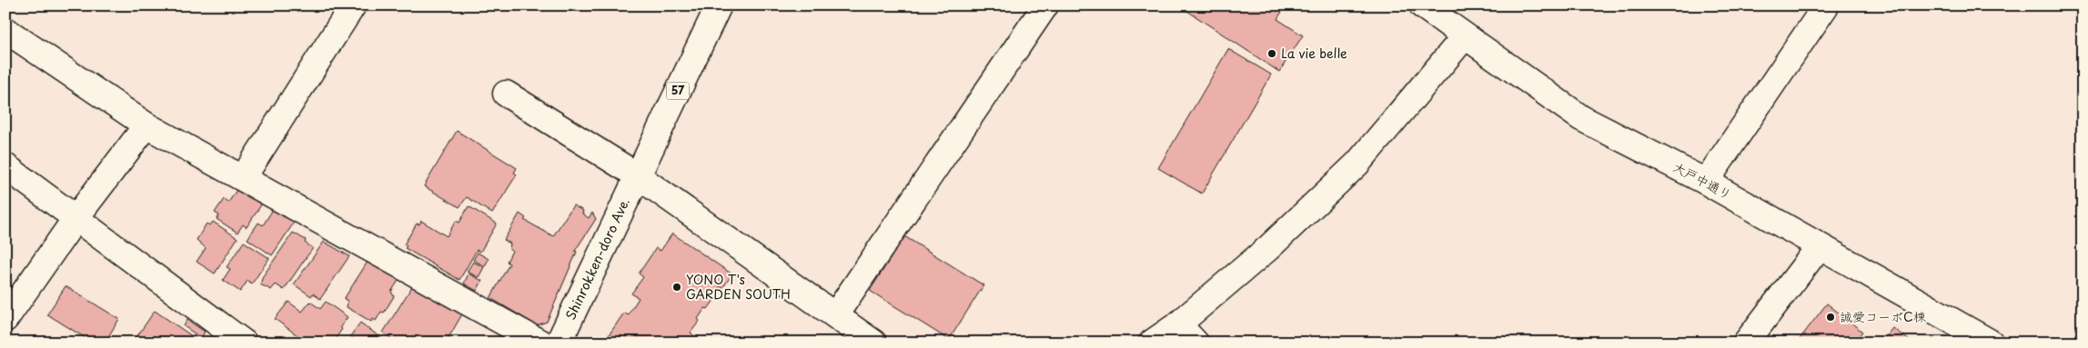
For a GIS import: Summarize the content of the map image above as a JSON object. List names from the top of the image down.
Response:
{
  "streets": {
    "street": ["57", "大戸中通り", "Shinrokken-doro Ave."]
  },
  "crossings": [
    ["57", "Shinrokken-doro Ave."]
  ],
  "places": ["La vie belle", "YONO T's GARDEN SOUTH", "誠愛コーポC棟"]
}
